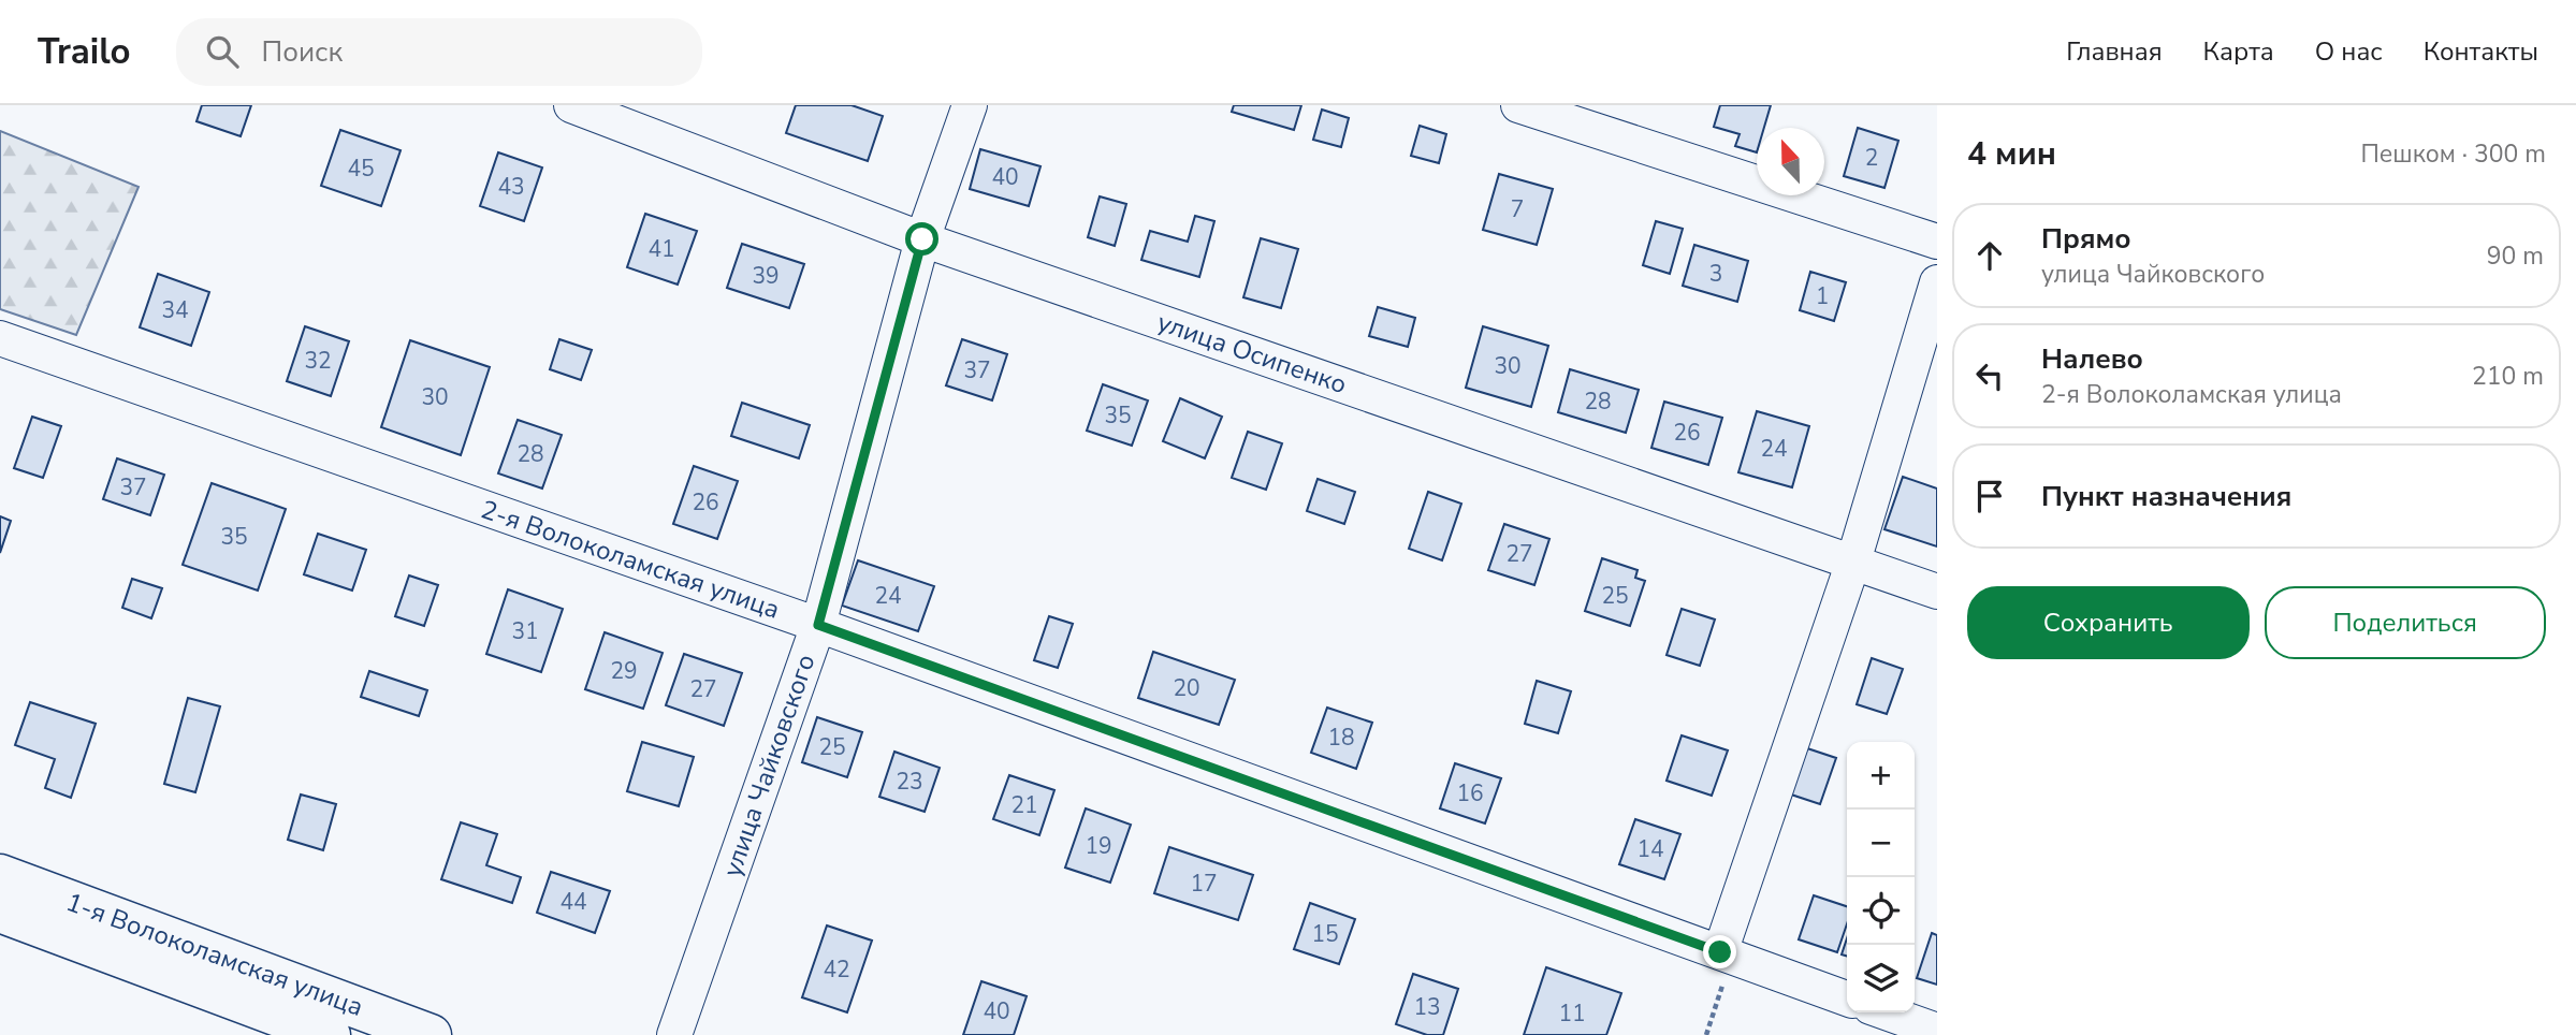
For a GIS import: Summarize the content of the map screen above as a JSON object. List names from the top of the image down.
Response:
{
  "streets": {
    "main road": ["1-я Волоколамская улица"],
    "street": ["улица Осипенко", "2-я Волоколамская улица", "улица Чайковского"]
  },
  "crossings": [
    ["улица Осипенко", "улица Чайковского"],
    ["2-я Волоколамская улица", "улица Чайковского"]
  ],
  "house_numbers": [
    "2",
    "45",
    "40",
    "43",
    "7",
    "41",
    "3",
    "39",
    "1",
    "34",
    "32",
    "30",
    "37",
    "30",
    "28",
    "35",
    "26",
    "24",
    "28",
    "37",
    "26",
    "35",
    "27",
    "24",
    "25",
    "31",
    "29",
    "20",
    "27",
    "18",
    "25",
    "23",
    "16",
    "21",
    "19",
    "14",
    "17",
    "44",
    "15",
    "42",
    "13",
    "40",
    "11"
  ],
  "north": "top",
  "page": {
    "header": "Trailo",
    "search": "Поиск",
    "nav": [
      "Главная",
      "Карта",
      "О нас",
      "Контакты"
    ],
    "heading": ["4 мин", "Пешком · 300 m"],
    "list": [
      ["Прямо", "улица Чайковского", "90 m"],
      ["Налево", "2-я Волоколамская улица", "210 m"],
      "Пункт назначения"
    ],
    "buttons": ["Сохранить", "Поделиться"],
    "map_buttons": ["+", "−"]
  }
}
